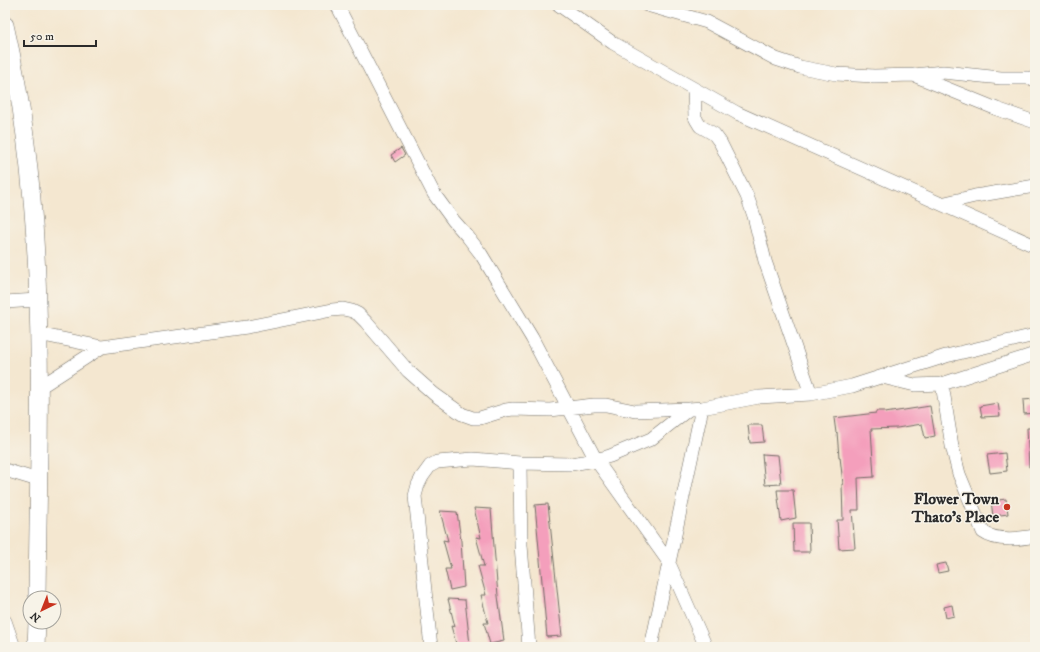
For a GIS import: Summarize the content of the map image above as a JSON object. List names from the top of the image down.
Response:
{
  "places": ["Flower Town Thato's Place"],
  "scale_bar": "50 m",
  "north": "bottom left"
}
